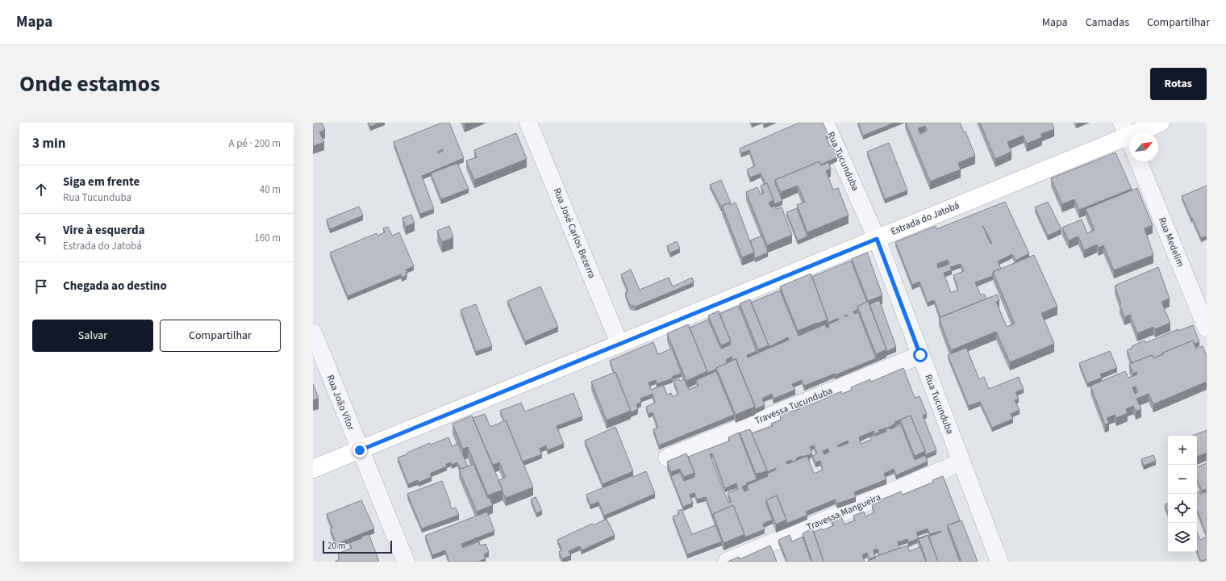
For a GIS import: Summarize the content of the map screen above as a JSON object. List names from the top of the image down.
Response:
{
  "streets": {
    "street": [
      "Rua Tucunduba",
      "Estrada do Jatobá",
      "Rua José Carlos Bezerra",
      "Rua Medelim",
      "Rua João Vítor",
      "Travessa Tucunduba",
      "Travessa Mangueira"
    ]
  },
  "crossings": [
    ["Rua Tucunduba", "Estrada do Jatobá"],
    ["Rua Tucunduba", "Travessa Tucunduba"],
    ["Rua Tucunduba", "Travessa Mangueira"],
    ["Estrada do Jatobá", "Rua José Carlos Bezerra"],
    ["Estrada do Jatobá", "Rua João Vítor"]
  ],
  "scale_bar": "20 m",
  "north": "top right",
  "page": {
    "header": "Mapa",
    "nav": ["Mapa", "Camadas", "Compartilhar"],
    "title": "Onde estamos",
    "buttons": [
      "Rotas",
      ["Salvar", "Compartilhar"]
    ],
    "heading": ["3 min", "A pé · 200 m"],
    "list": [
      ["Siga em frente", "Rua Tucunduba", "40 m"],
      ["Vire à esquerda", "Estrada do Jatobá", "160 m"],
      "Chegada ao destino"
    ],
    "map_buttons": ["+", "−"],
    "scale": "20 m"
  }
}
